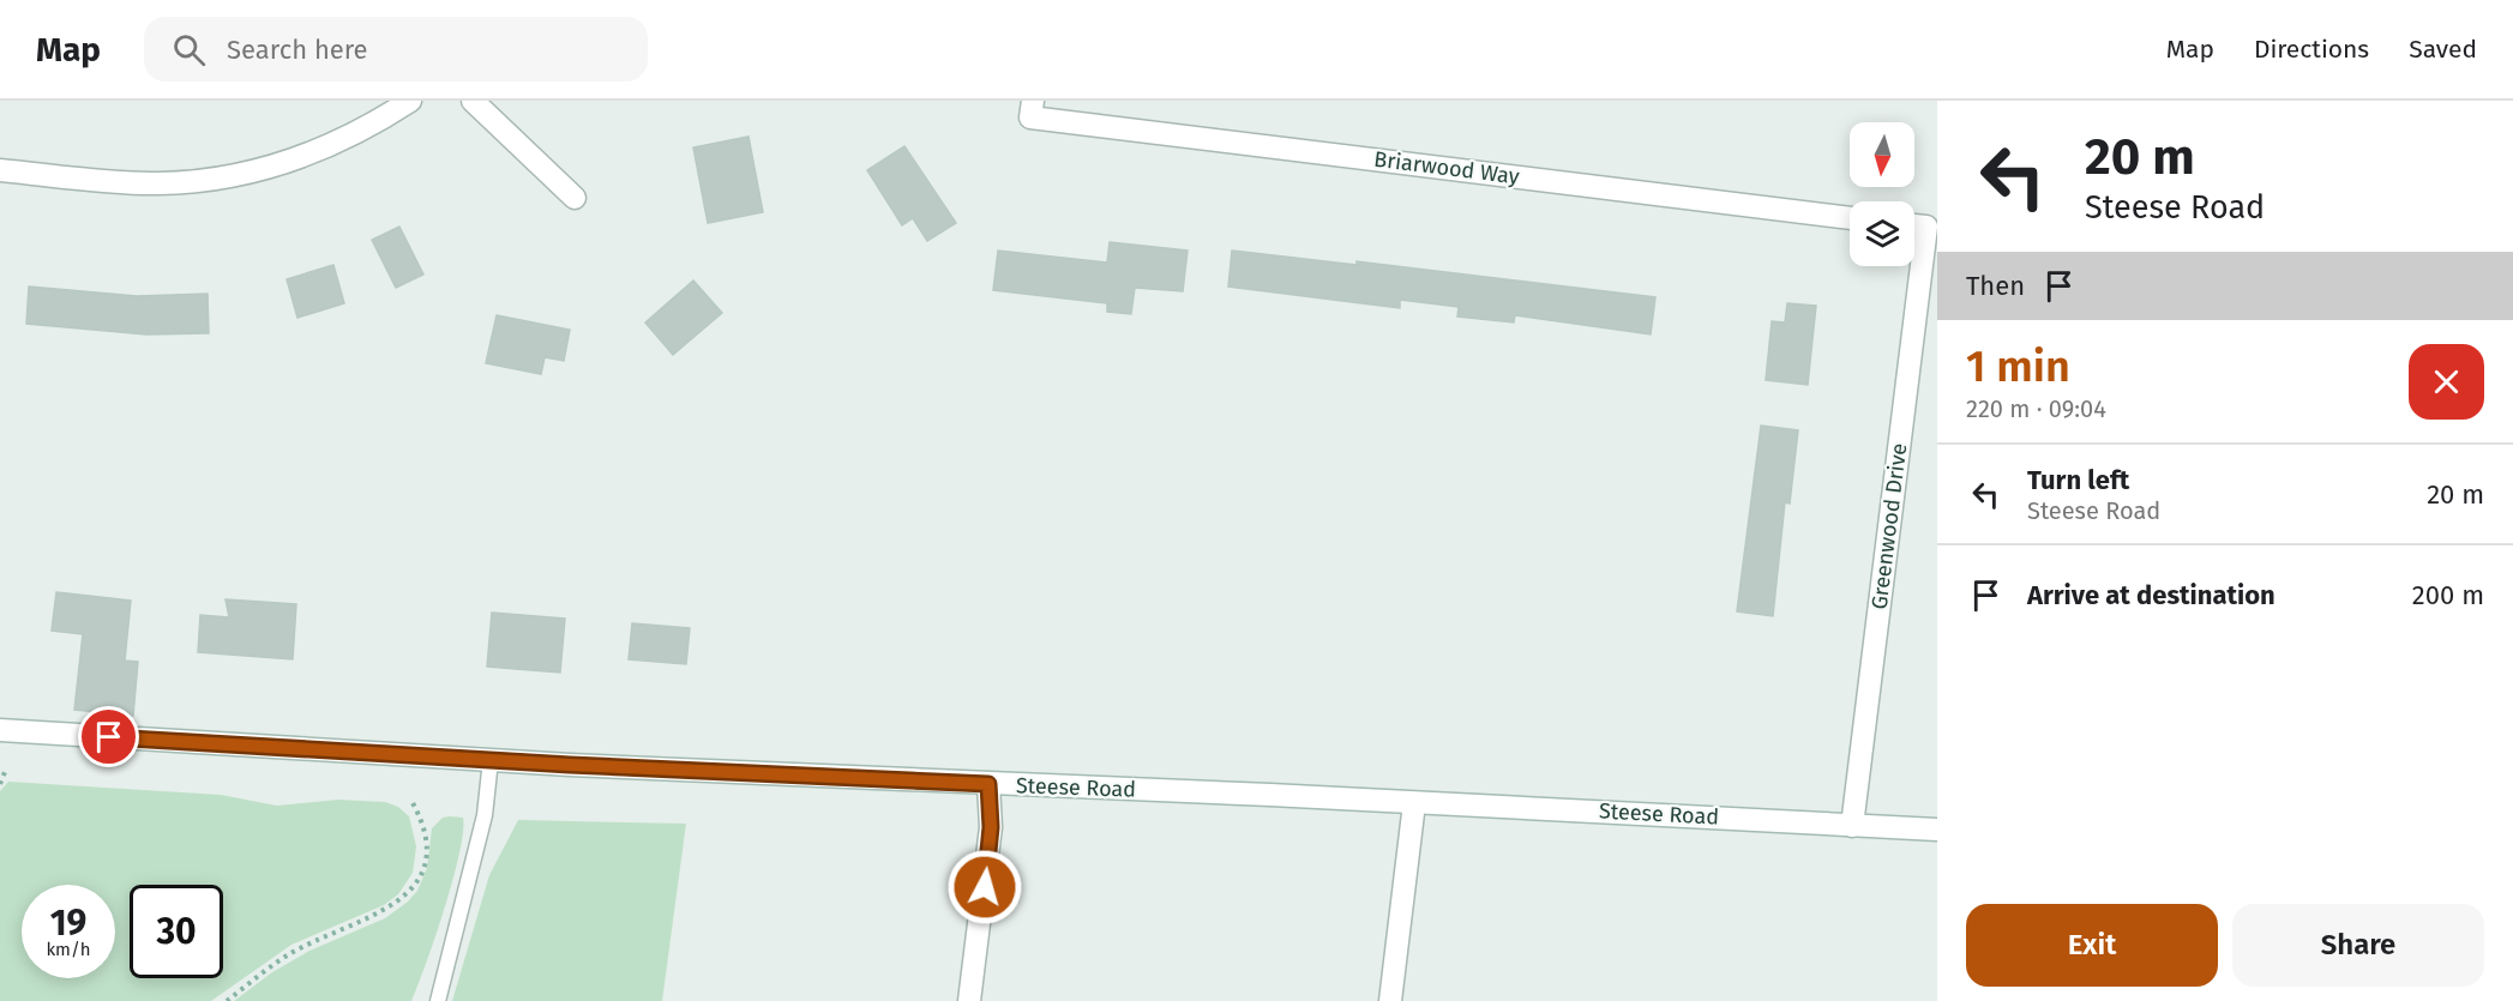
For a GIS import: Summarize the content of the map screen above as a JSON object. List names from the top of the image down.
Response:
{
  "streets": {
    "street": ["Briarwood Way", "Greenwood Drive", "Steese Road"]
  },
  "crossings": [
    ["Greenwood Drive", "Steese Road"]
  ],
  "north": "bottom",
  "page": {
    "header": "Map",
    "search": "Search here",
    "nav": ["Map", "Directions", "Saved"],
    "turn": ["20 m", "Steese Road"],
    "then": "Then",
    "heading": ["1 min", "220 m · 09:04"],
    "list": [
      {
        "name": "Turn left",
        "note": "Steese Road",
        "value": "20 m"
      },
      {
        "name": "Arrive at destination",
        "value": "200 m"
      }
    ],
    "speed": "19 km/h",
    "limit": "30",
    "buttons": ["Exit", "Share"]
  }
}
